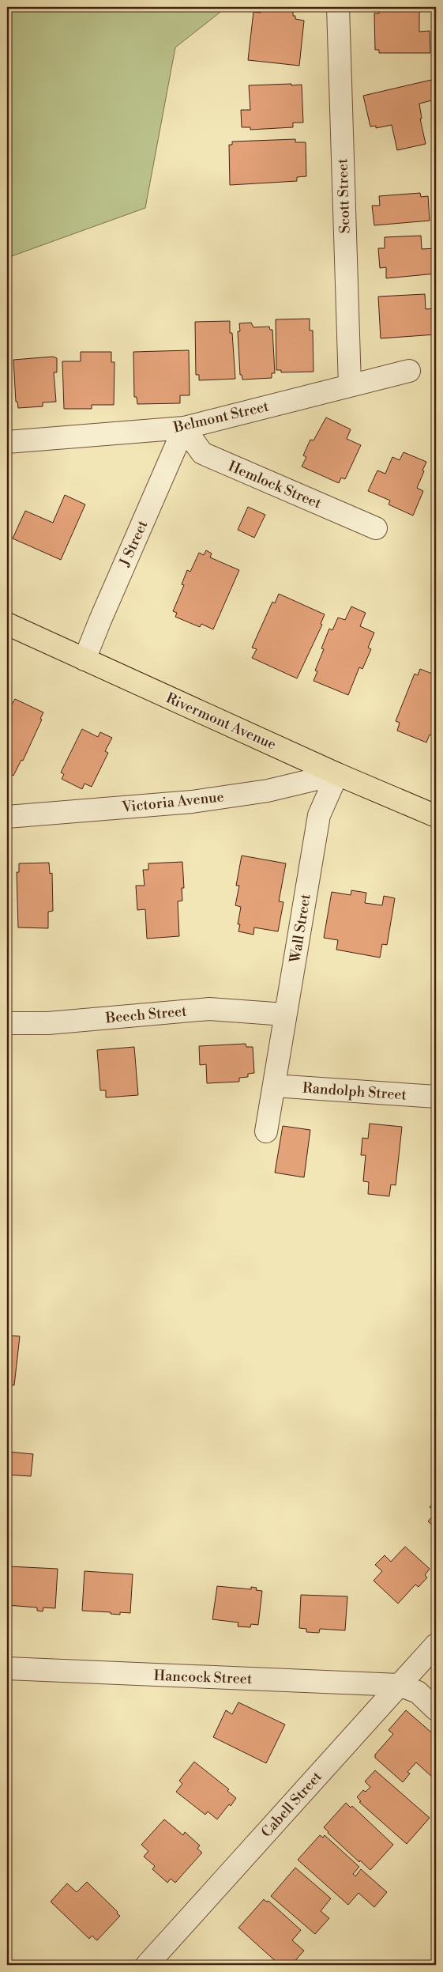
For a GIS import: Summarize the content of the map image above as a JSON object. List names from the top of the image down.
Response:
{
  "streets": {
    "main road": ["Rivermont Avenue"],
    "street": [
      "Scott Street",
      "Belmont Street",
      "Hemlock Street",
      "J Street",
      "Victoria Avenue",
      "Wall Street",
      "Beech Street",
      "Randolph Street",
      "Hancock Street",
      "Cabell Street"
    ]
  },
  "crossings": [
    ["Scott Street", "Belmont Street"],
    ["Belmont Street", "Hemlock Street"],
    ["Belmont Street", "J Street"],
    ["Hemlock Street", "J Street"],
    ["J Street", "Rivermont Avenue"],
    ["Rivermont Avenue", "Victoria Avenue"],
    ["Rivermont Avenue", "Wall Street"],
    ["Victoria Avenue", "Wall Street"],
    ["Wall Street", "Beech Street"],
    ["Wall Street", "Randolph Street"],
    ["Hancock Street", "Cabell Street"]
  ]
}
